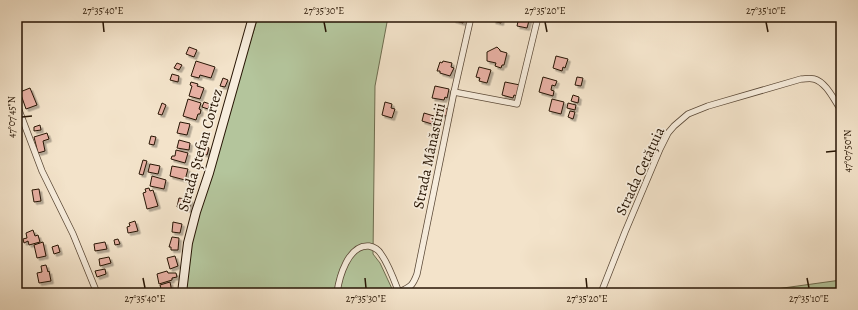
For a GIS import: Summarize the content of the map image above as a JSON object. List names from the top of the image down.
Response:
{
  "streets": {
    "street": ["Strada Ștefan Cortez", "Strada Mânăstirii", "Strada Cetățuia"]
  },
  "coordinates": [
    "27°35'40\"E",
    "27°35'30\"E",
    "27°35'20\"E",
    "27°35'10\"E",
    "47°07'45\"N",
    "47°07'50\"N"
  ]
}
